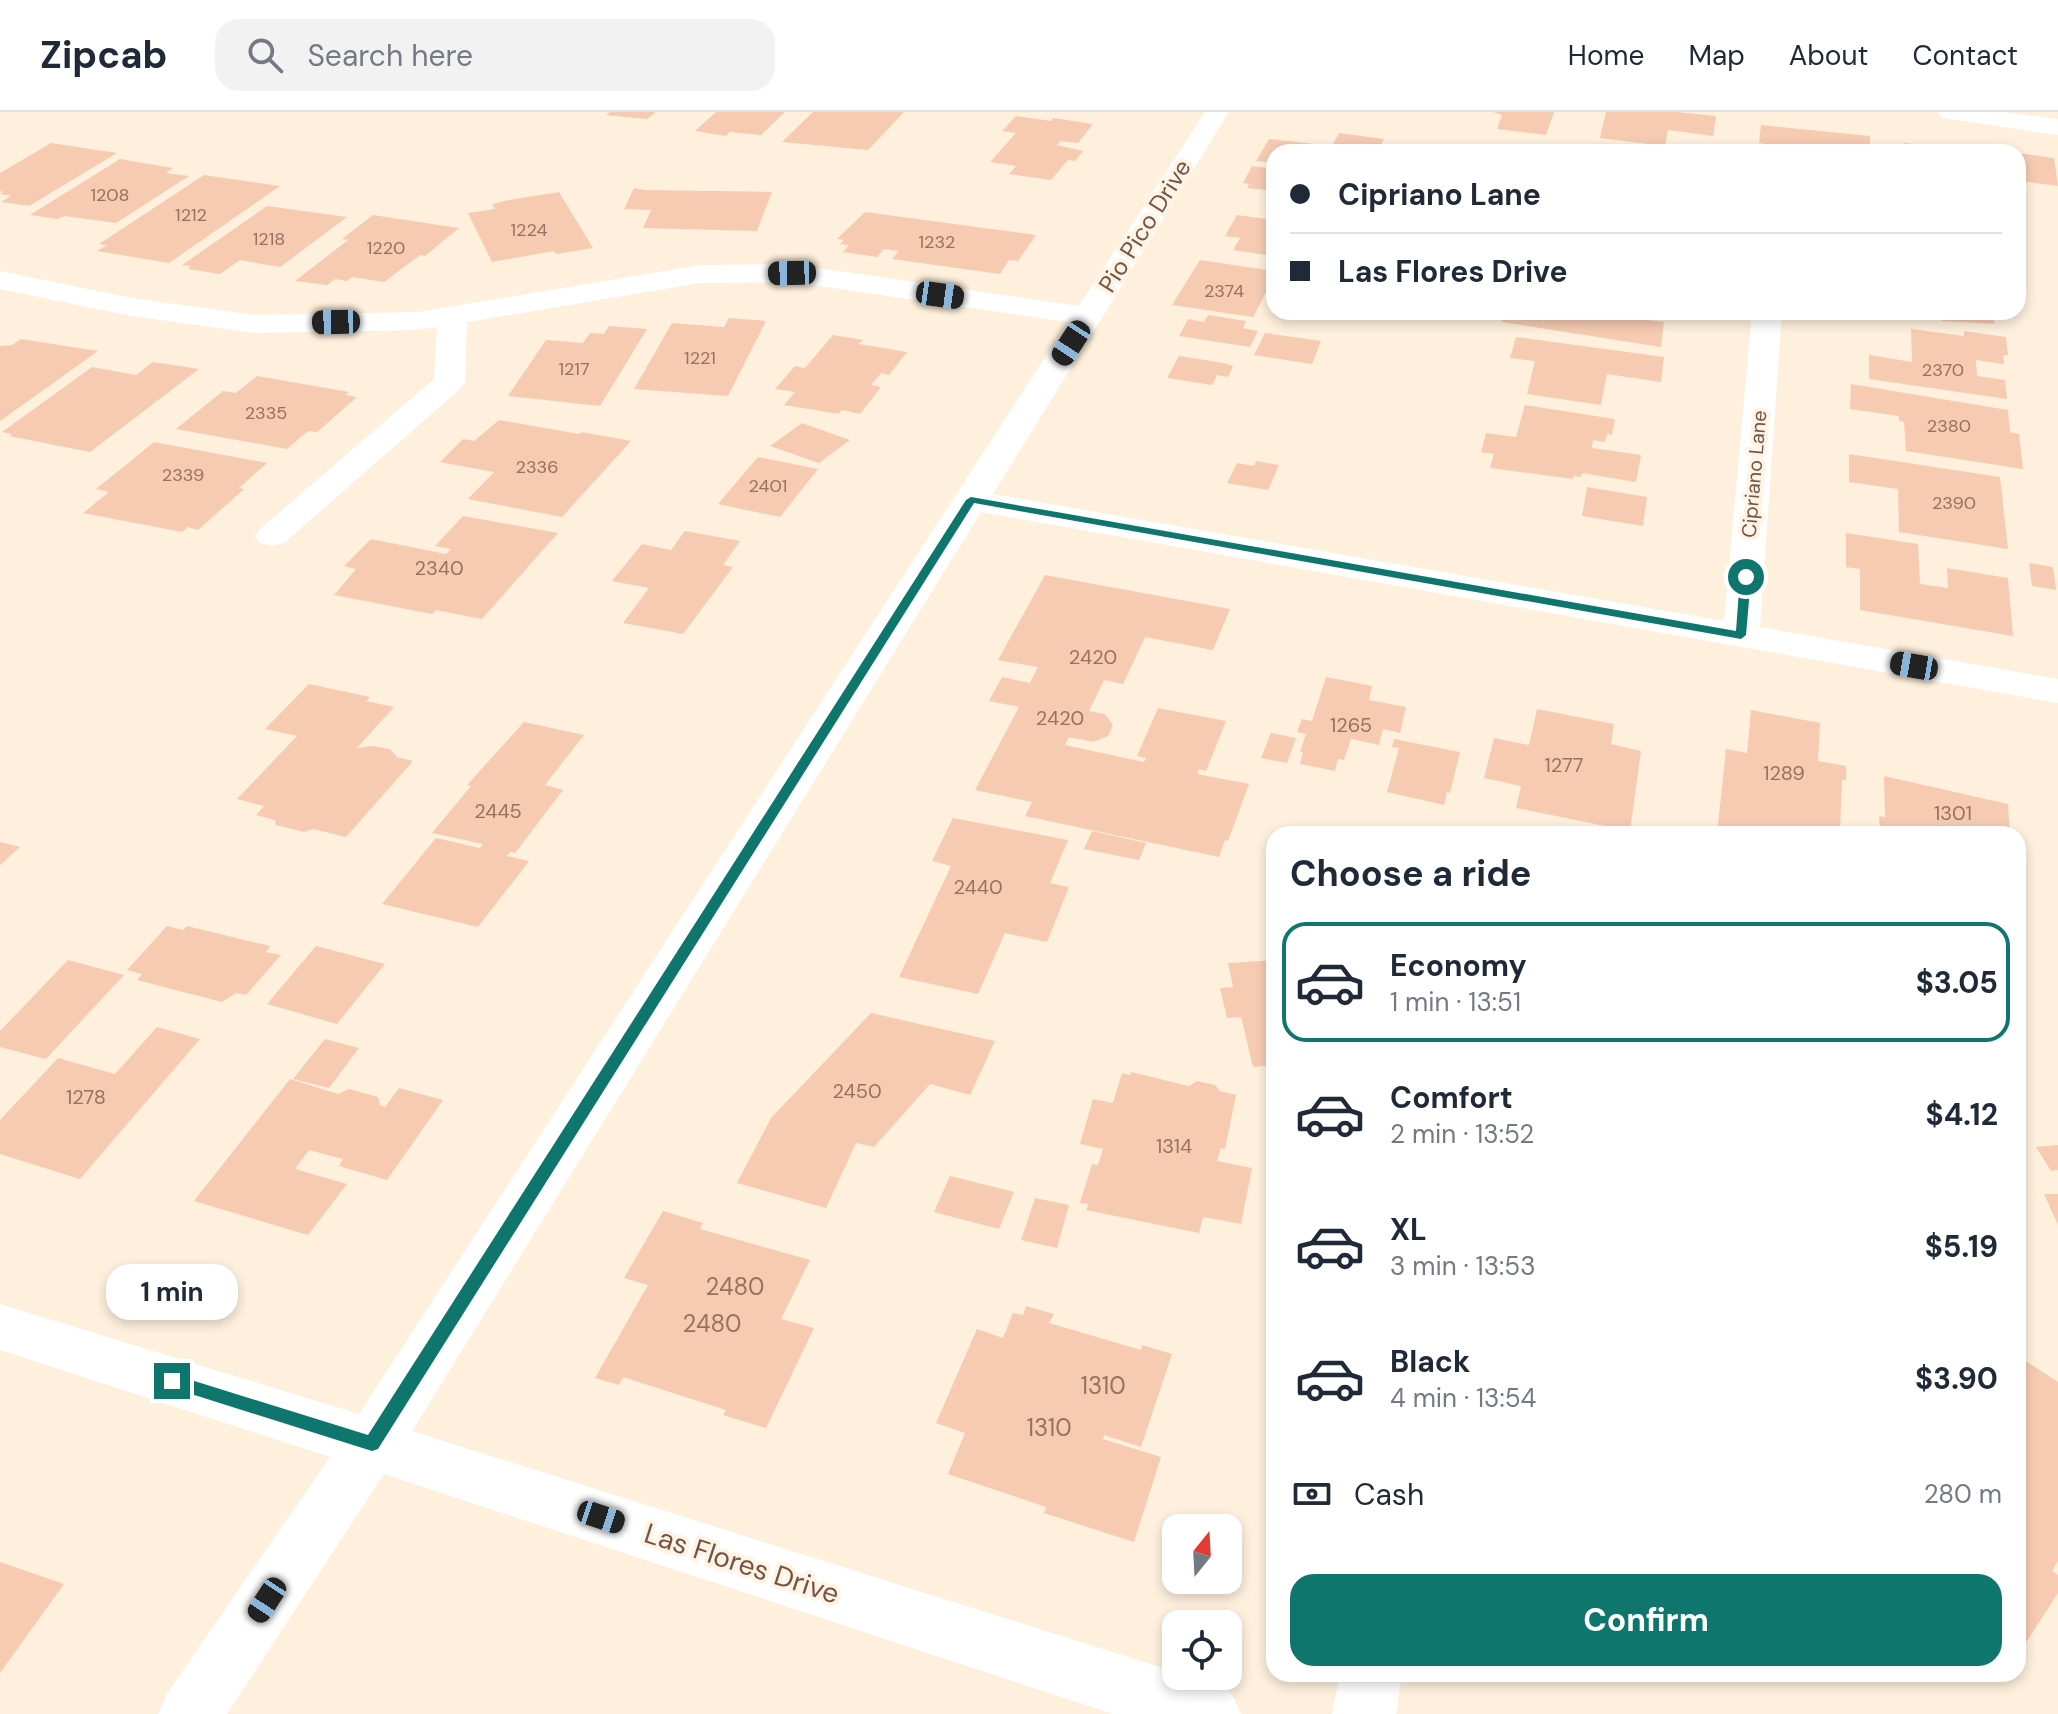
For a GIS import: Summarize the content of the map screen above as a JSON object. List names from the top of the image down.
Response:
{
  "streets": {
    "street": ["Pio Pico Drive", "Cipriano Lane", "Las Flores Drive"]
  },
  "crossings": [
    ["Pio Pico Drive", "Las Flores Drive"]
  ],
  "house_numbers": [
    "1208",
    "1212",
    "1224",
    "1218",
    "1232",
    "1220",
    "2374",
    "1221",
    "1217",
    "2370",
    "2335",
    "2380",
    "2336",
    "2339",
    "2401",
    "2390",
    "2340",
    "2420",
    "2420",
    "1265",
    "1277",
    "1289",
    "2445",
    "1301",
    "2440",
    "2450",
    "1278",
    "1314",
    "2480",
    "2480",
    "1310",
    "1310"
  ],
  "north": "top",
  "page": {
    "header": "Zipcab",
    "search": "Search here",
    "nav": [
      "Home",
      "Map",
      "About",
      "Contact"
    ],
    "banner": ["Cipriano Lane", "Las Flores Drive"],
    "heading": "Choose a ride",
    "list": [
      {
        "name": "Economy",
        "note": "1 min · 13:51",
        "value": "$3.05"
      },
      {
        "name": "Comfort",
        "note": "2 min · 13:52",
        "value": "$4.12"
      },
      {
        "name": "XL",
        "note": "3 min · 13:53",
        "value": "$5.19"
      },
      {
        "name": "Black",
        "note": "4 min · 13:54",
        "value": "$3.90"
      }
    ],
    "bubble": "1 min",
    "pay": ["Cash", "280 m"],
    "buttons": "Confirm"
  }
}
